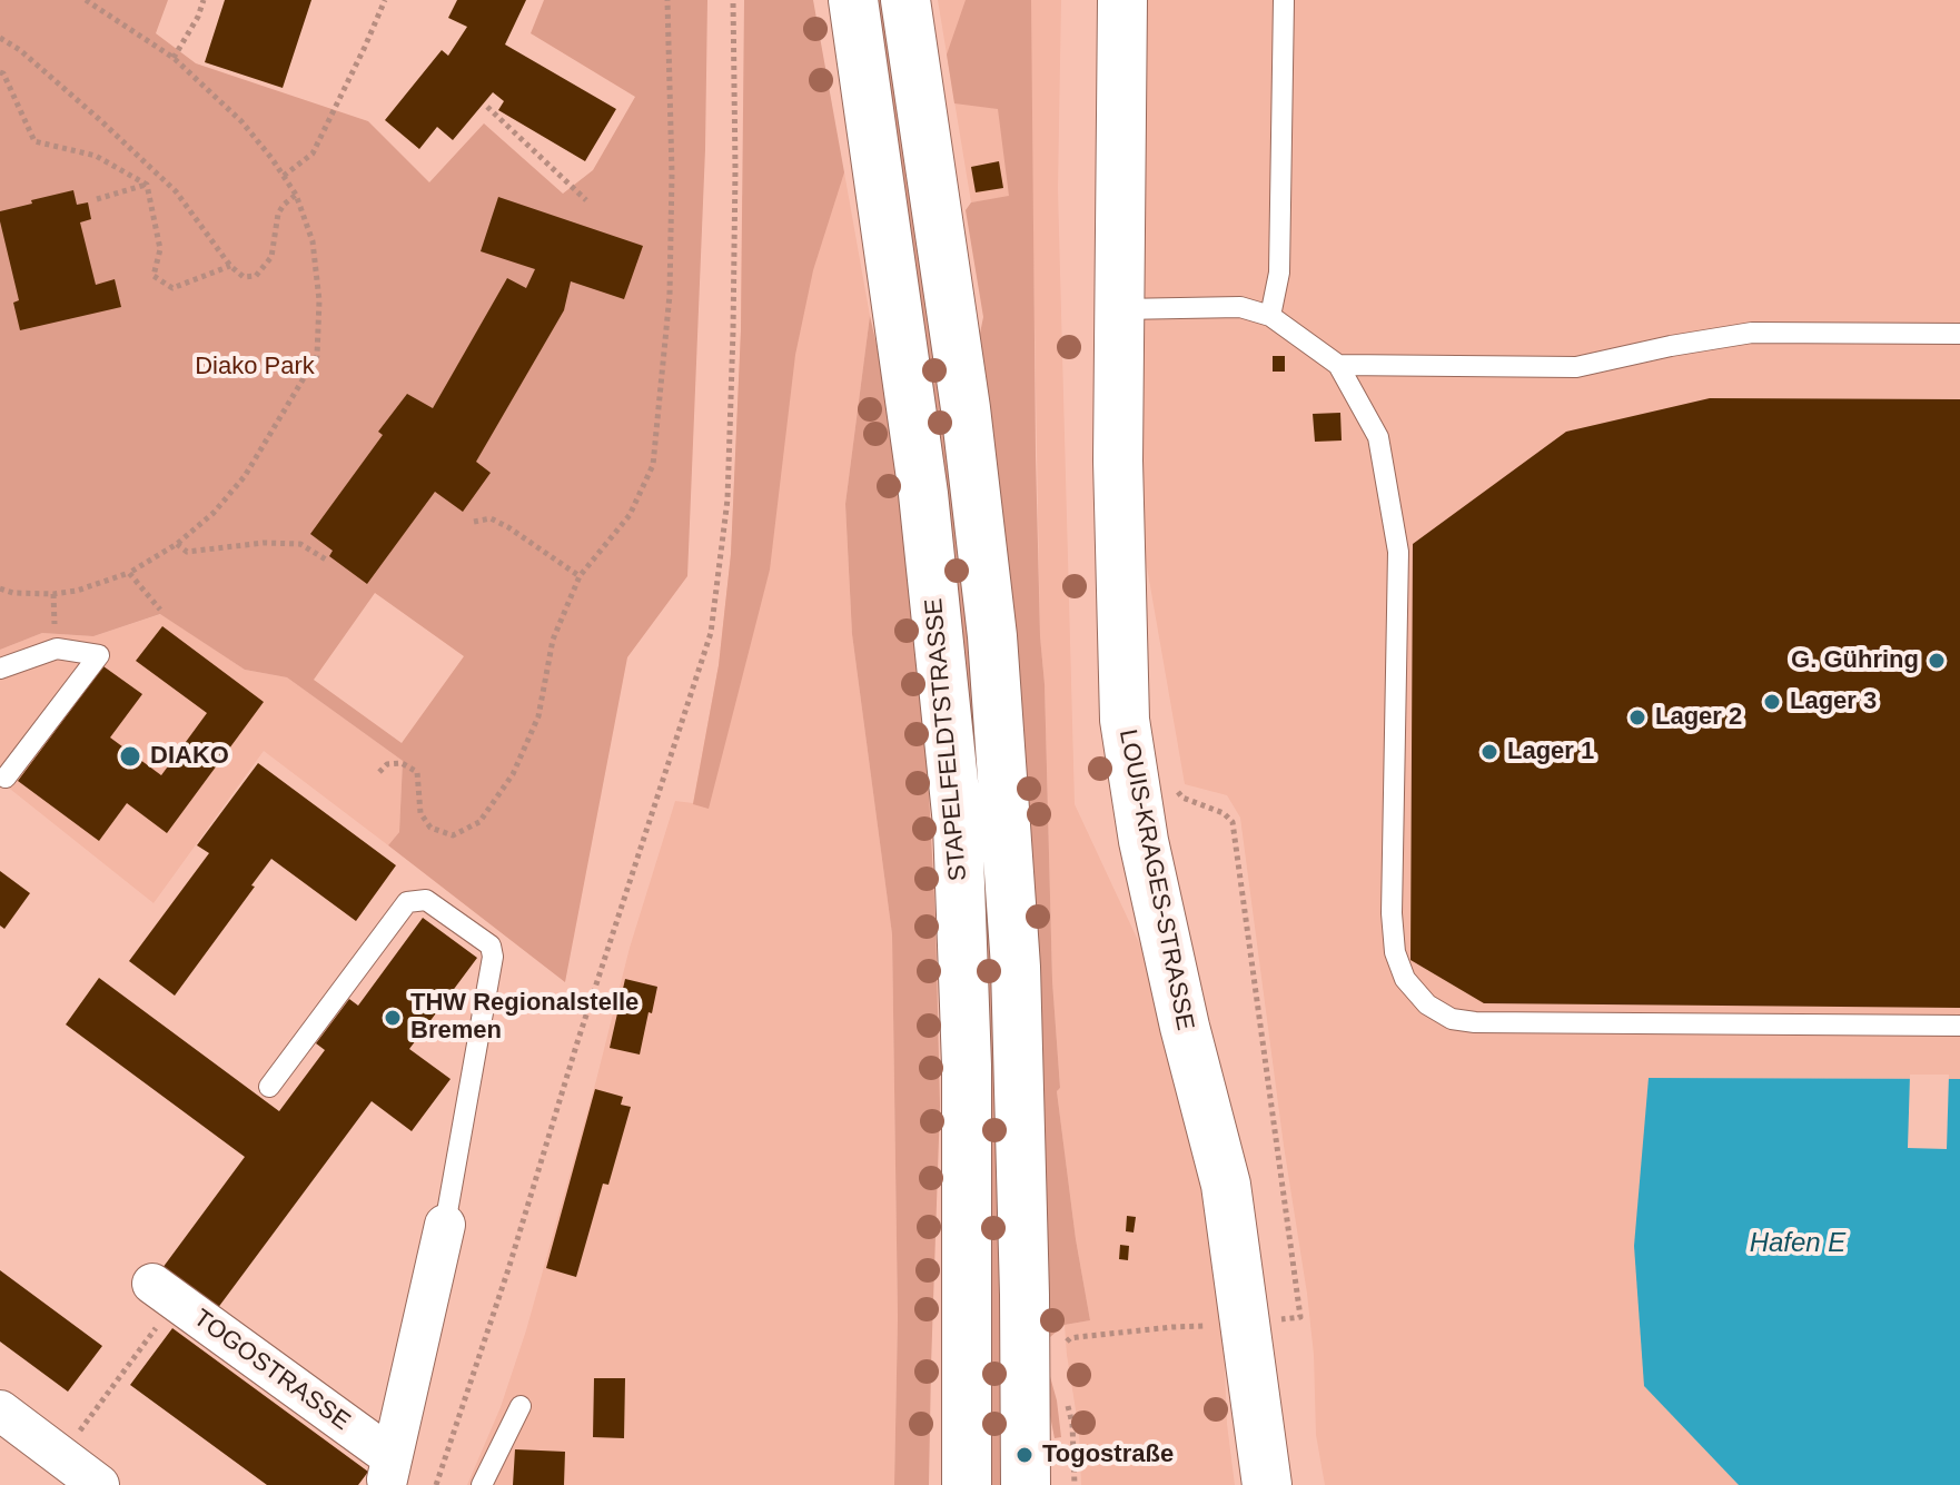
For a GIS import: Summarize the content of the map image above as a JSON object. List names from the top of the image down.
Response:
{
  "streets": {
    "main road": ["STAPELFELDTSTRASSE", "LOUIS-KRAGES-STRASSE"],
    "street": ["TOGOSTRASSE"]
  },
  "water": ["Hafen E"],
  "parks": ["Diako Park"],
  "places": [
    "G. Gühring",
    "Lager 3",
    "Lager 2",
    "Lager 1",
    "DIAKO",
    "THW Regionalstelle Bremen",
    "Togostraße"
  ]
}
